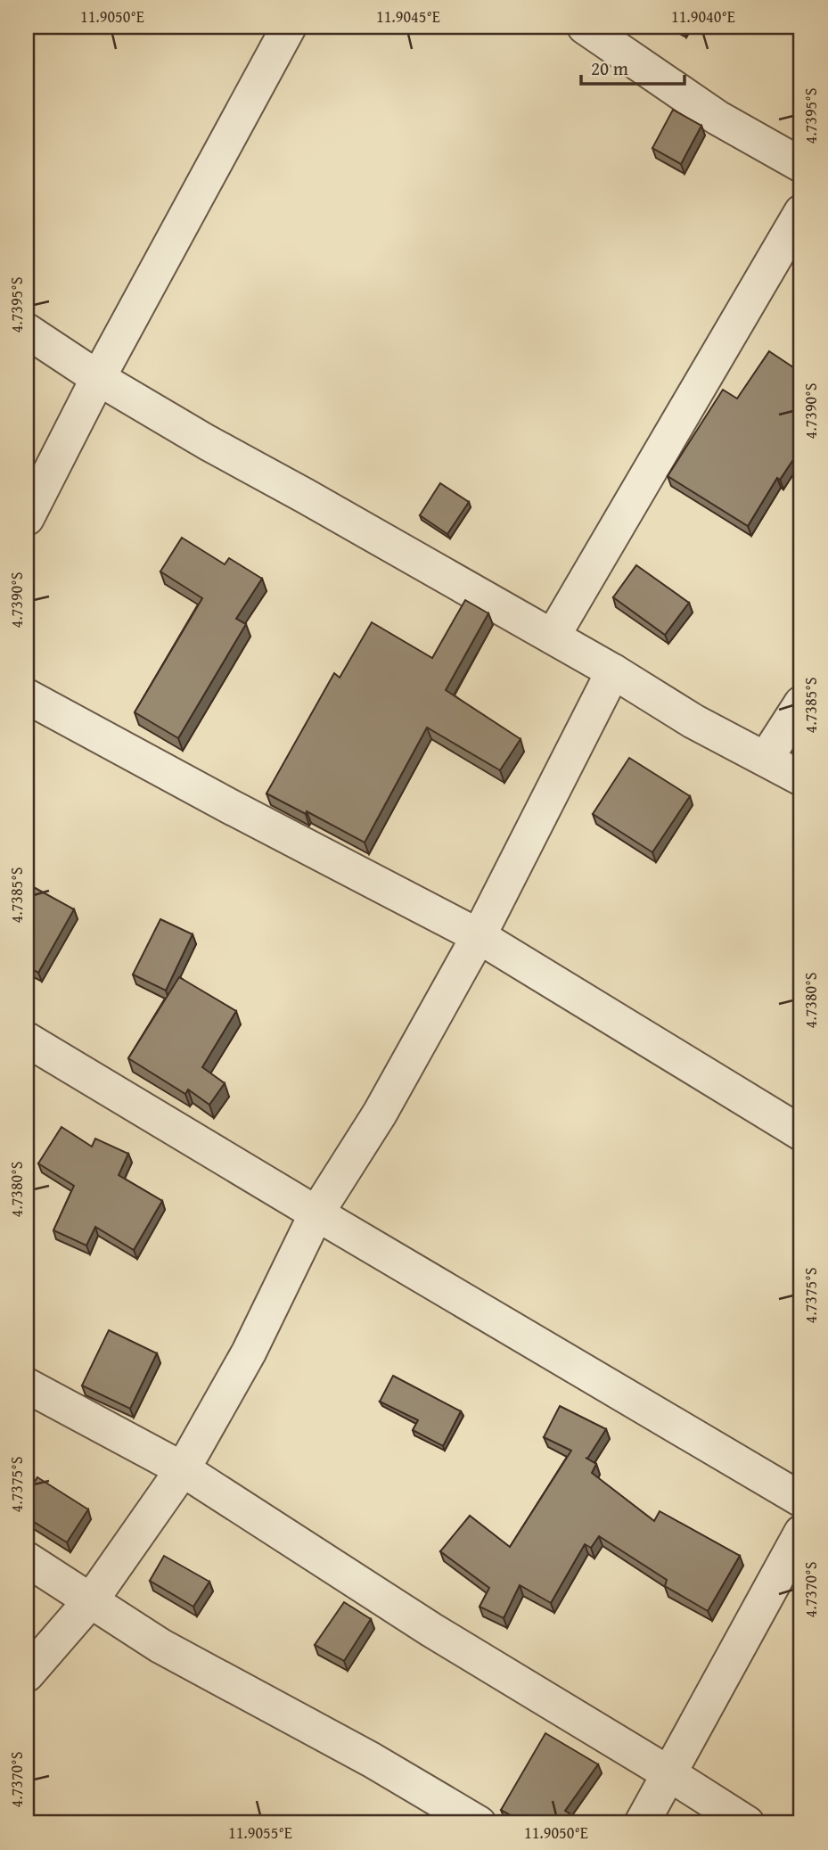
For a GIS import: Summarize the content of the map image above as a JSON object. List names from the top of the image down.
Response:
{
  "scale_bar": "20 m",
  "coordinates": [
    "11.9050°E",
    "11.9045°E",
    "11.9040°E",
    "4.7395°S",
    "4.7390°S",
    "4.7385°S",
    "4.7380°S",
    "4.7375°S",
    "4.7370°S",
    "11.9055°E"
  ]
}
